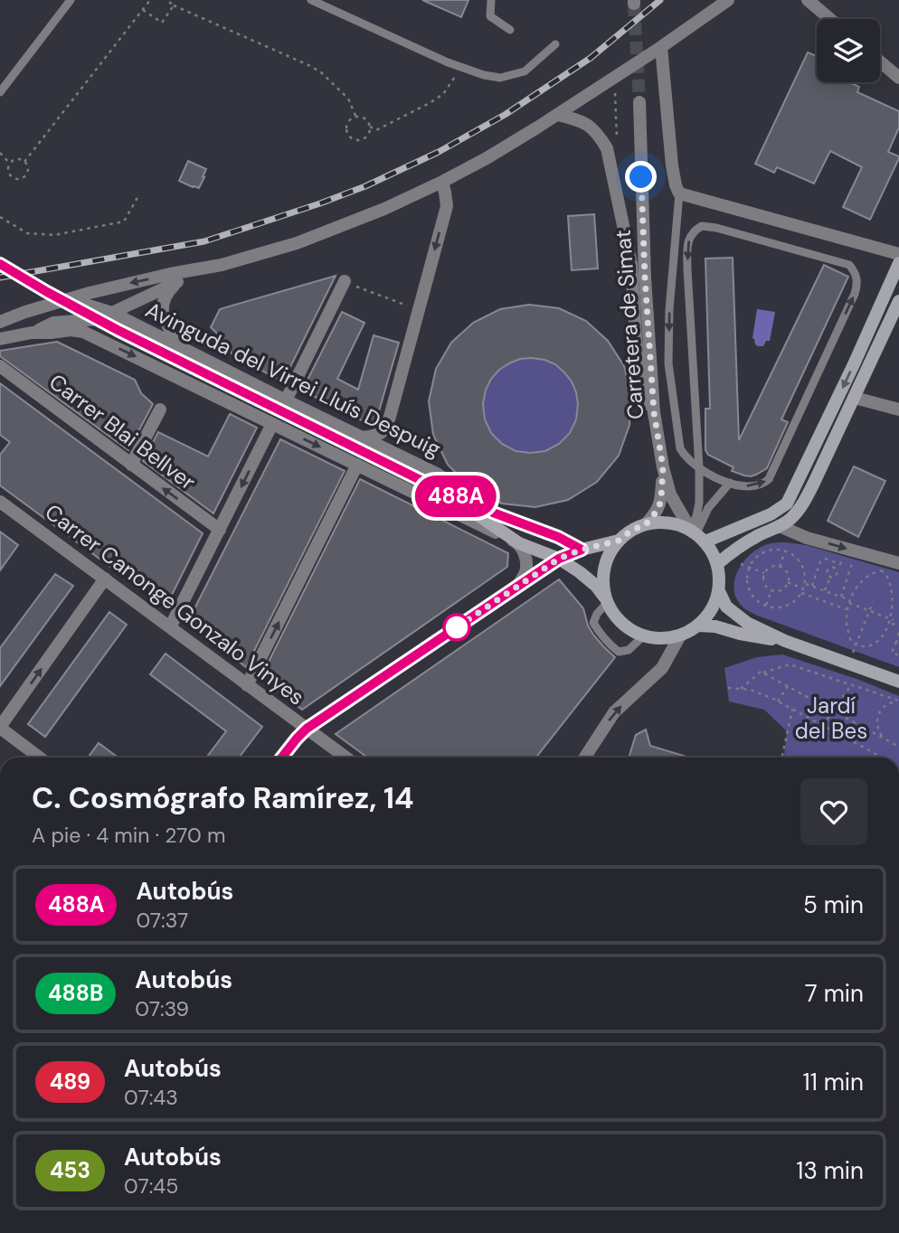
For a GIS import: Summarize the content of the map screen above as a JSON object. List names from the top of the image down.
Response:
{
  "streets": {
    "main road": ["Avinguda del Virrei Lluís Despuig"],
    "street": ["Carretera de Simat", "Carrer Blai Bellver", "Carrer Canonge Gonzalo Vinyes"]
  },
  "crossings": [
    ["Carretera de Simat", "Avinguda del Virrei Lluís Despuig"]
  ],
  "one_way": ["Carrer Blai Bellver"],
  "parks": ["Jardí del Bes"],
  "lines": ["bus line 488A"],
  "page": {
    "on_map": "488A",
    "heading": ["C. Cosmógrafo Ramírez, 14", "A pie · 4 min · 270 m"],
    "list": [
      {
        "mark": "488A",
        "name": "Autobús",
        "note": "07:37",
        "value": "5 min"
      },
      {
        "mark": "488B",
        "name": "Autobús",
        "note": "07:39",
        "value": "7 min"
      },
      {
        "mark": "489",
        "name": "Autobús",
        "note": "07:43",
        "value": "11 min"
      },
      {
        "mark": "453",
        "name": "Autobús",
        "note": "07:45",
        "value": "13 min"
      }
    ]
  }
}
